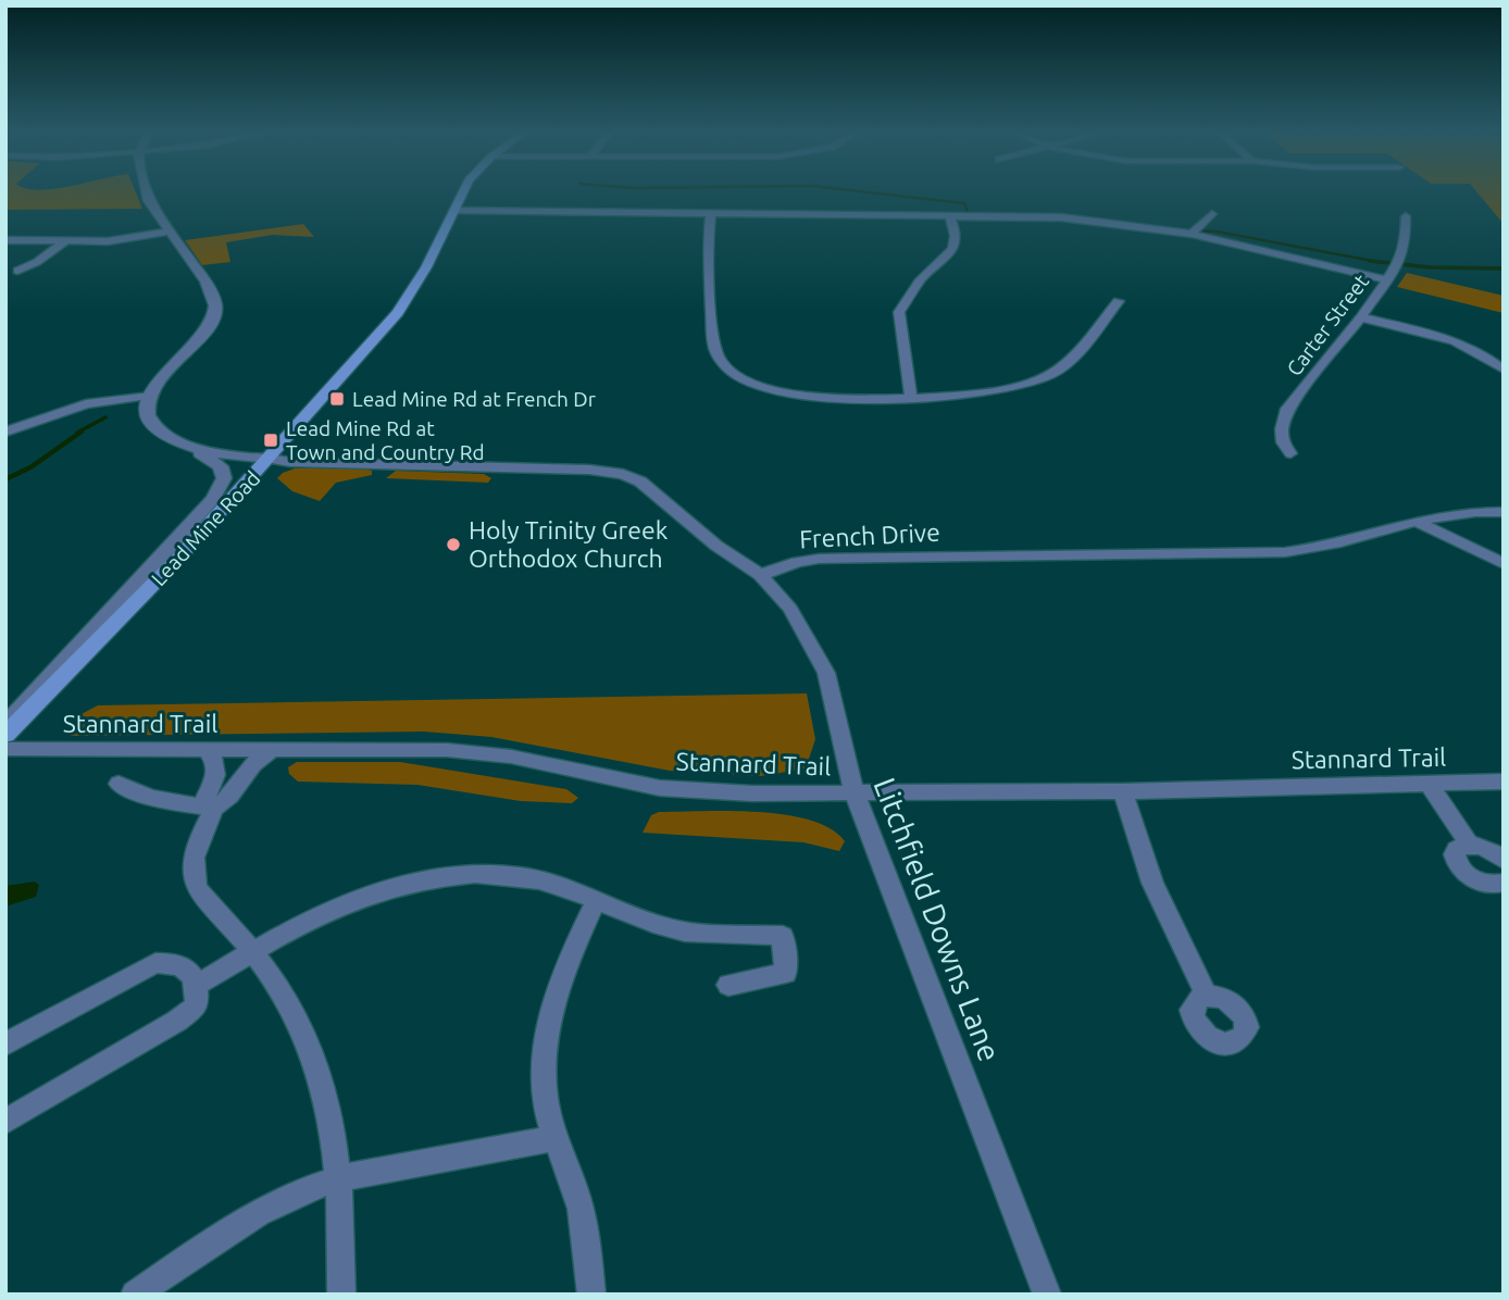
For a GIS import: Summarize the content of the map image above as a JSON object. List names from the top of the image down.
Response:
{
  "streets": {
    "main road": ["Lead Mine Road"],
    "street": [
      "Carter Street",
      "French Drive",
      "Stannard Trail",
      "Litchfield Downs Lane"
    ]
  },
  "crossings": [
    ["French Drive", "Litchfield Downs Lane"],
    ["Stannard Trail", "Litchfield Downs Lane"]
  ],
  "places": {
    "transit": ["Lead Mine Rd at French Dr", "Lead Mine Rd at Town and Country Rd"],
    "other": ["Holy Trinity Greek Orthodox Church"]
  }
}
